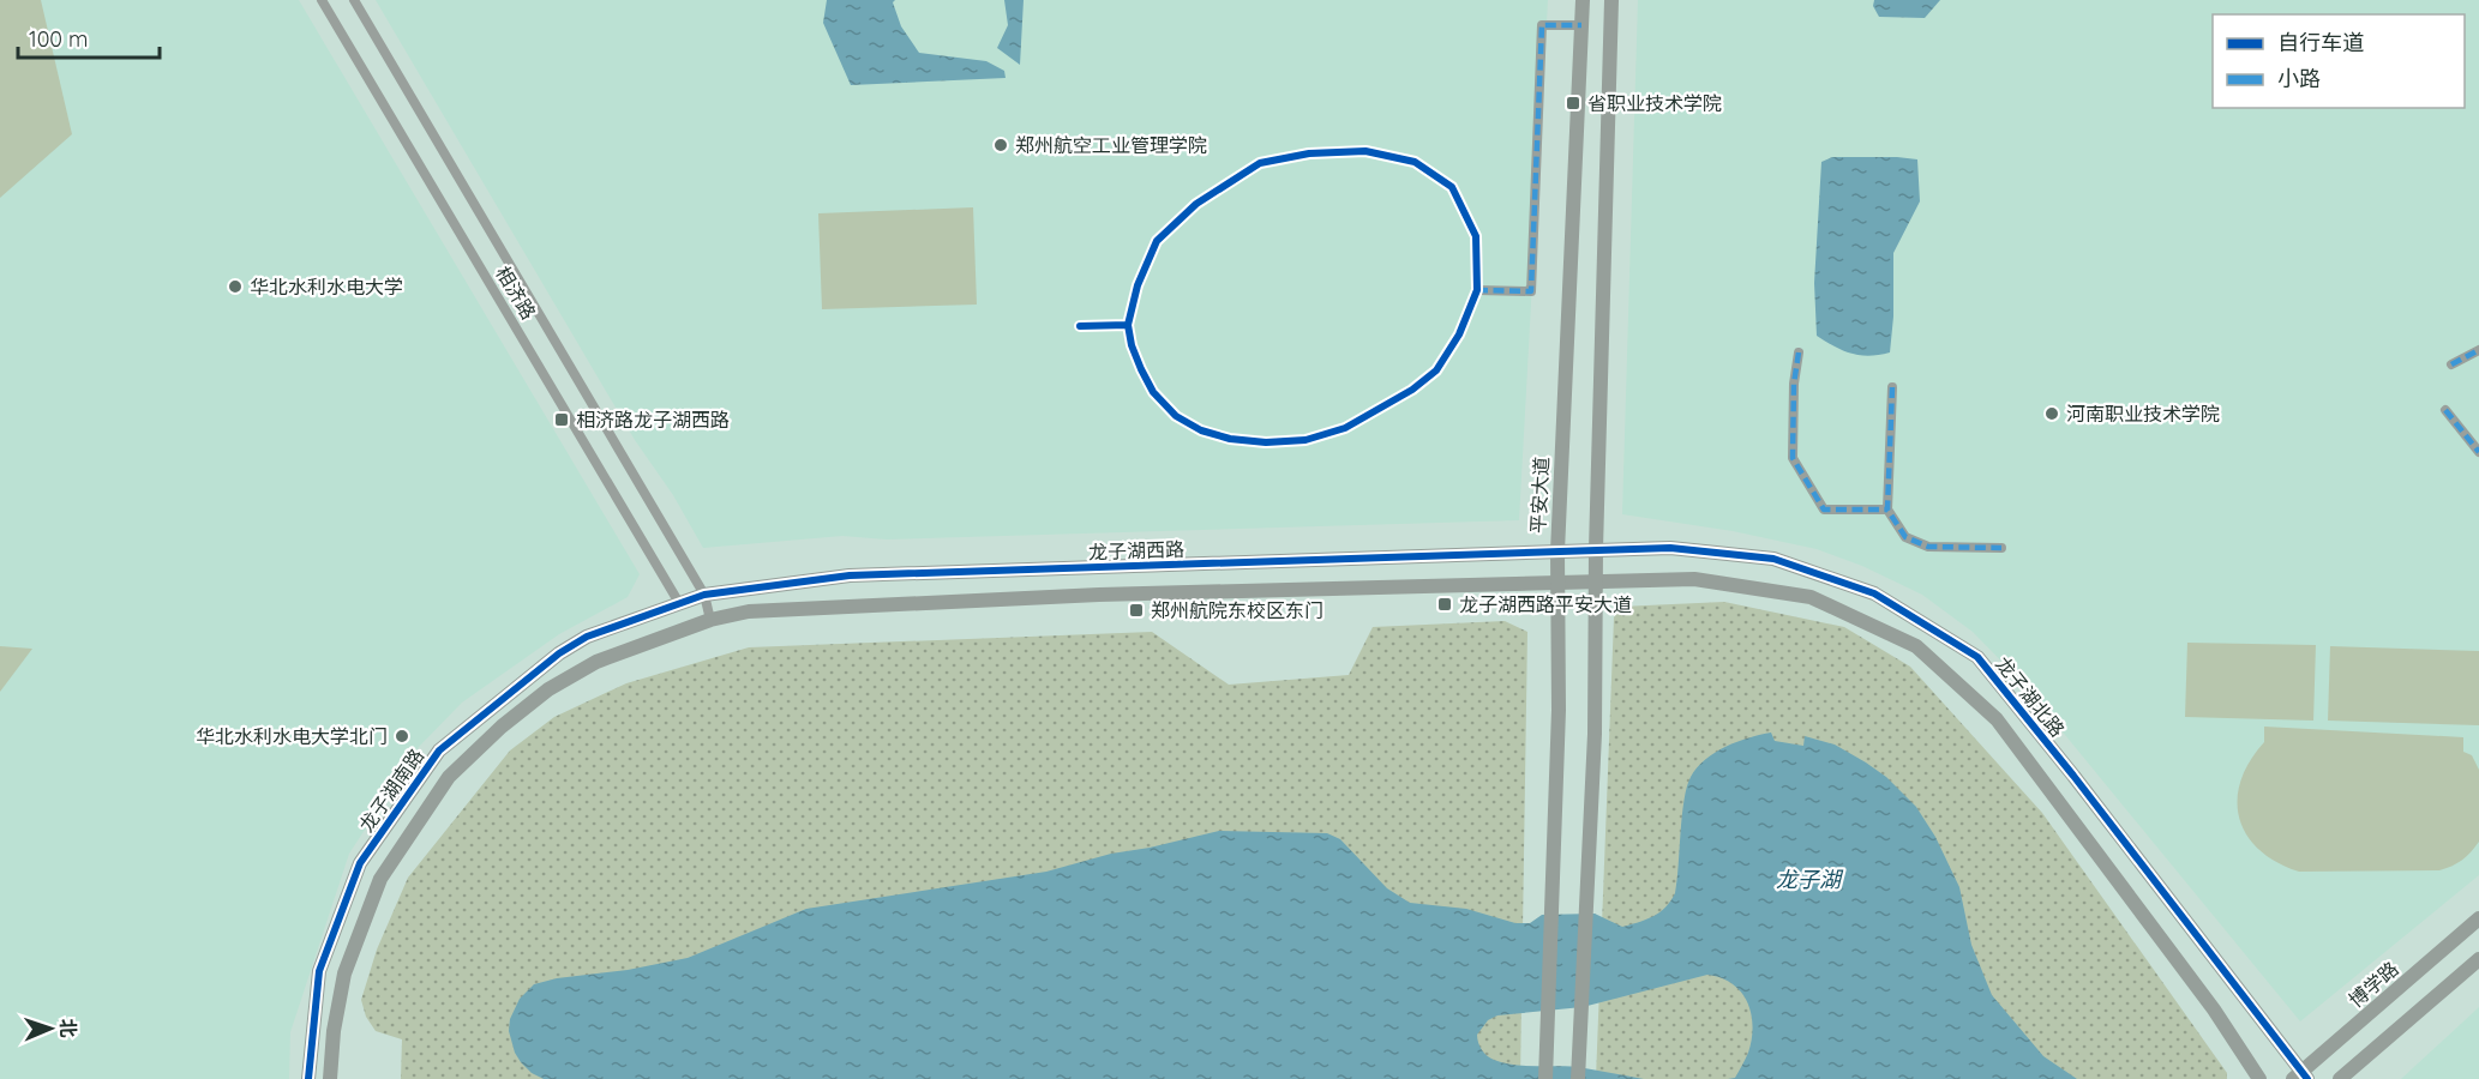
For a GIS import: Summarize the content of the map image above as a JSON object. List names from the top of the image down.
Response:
{
  "streets": {
    "street": [
      "相济路",
      "平安大道",
      "龙子湖西路",
      "龙子湖北路",
      "龙子湖南路",
      "博学路"
    ]
  },
  "crossings": [
    ["相济路", "龙子湖西路"],
    ["相济路", "龙子湖南路"],
    ["平安大道", "龙子湖西路"],
    ["龙子湖西路", "龙子湖北路"],
    ["龙子湖西路", "龙子湖南路"],
    ["龙子湖北路", "博学路"]
  ],
  "water": ["龙子湖"],
  "places": {
    "transit": [
      "省职业技术学院",
      "相济路龙子湖西路",
      "龙子湖西路平安大道",
      "郑州航院东校区东门"
    ],
    "other": [
      "郑州航空工业管理学院",
      "华北水利水电大学",
      "河南职业技术学院",
      "华北水利水电大学北门"
    ]
  },
  "legend": ["自行车道", "小路"],
  "scale_bar": "100 m",
  "north": "right"
}
